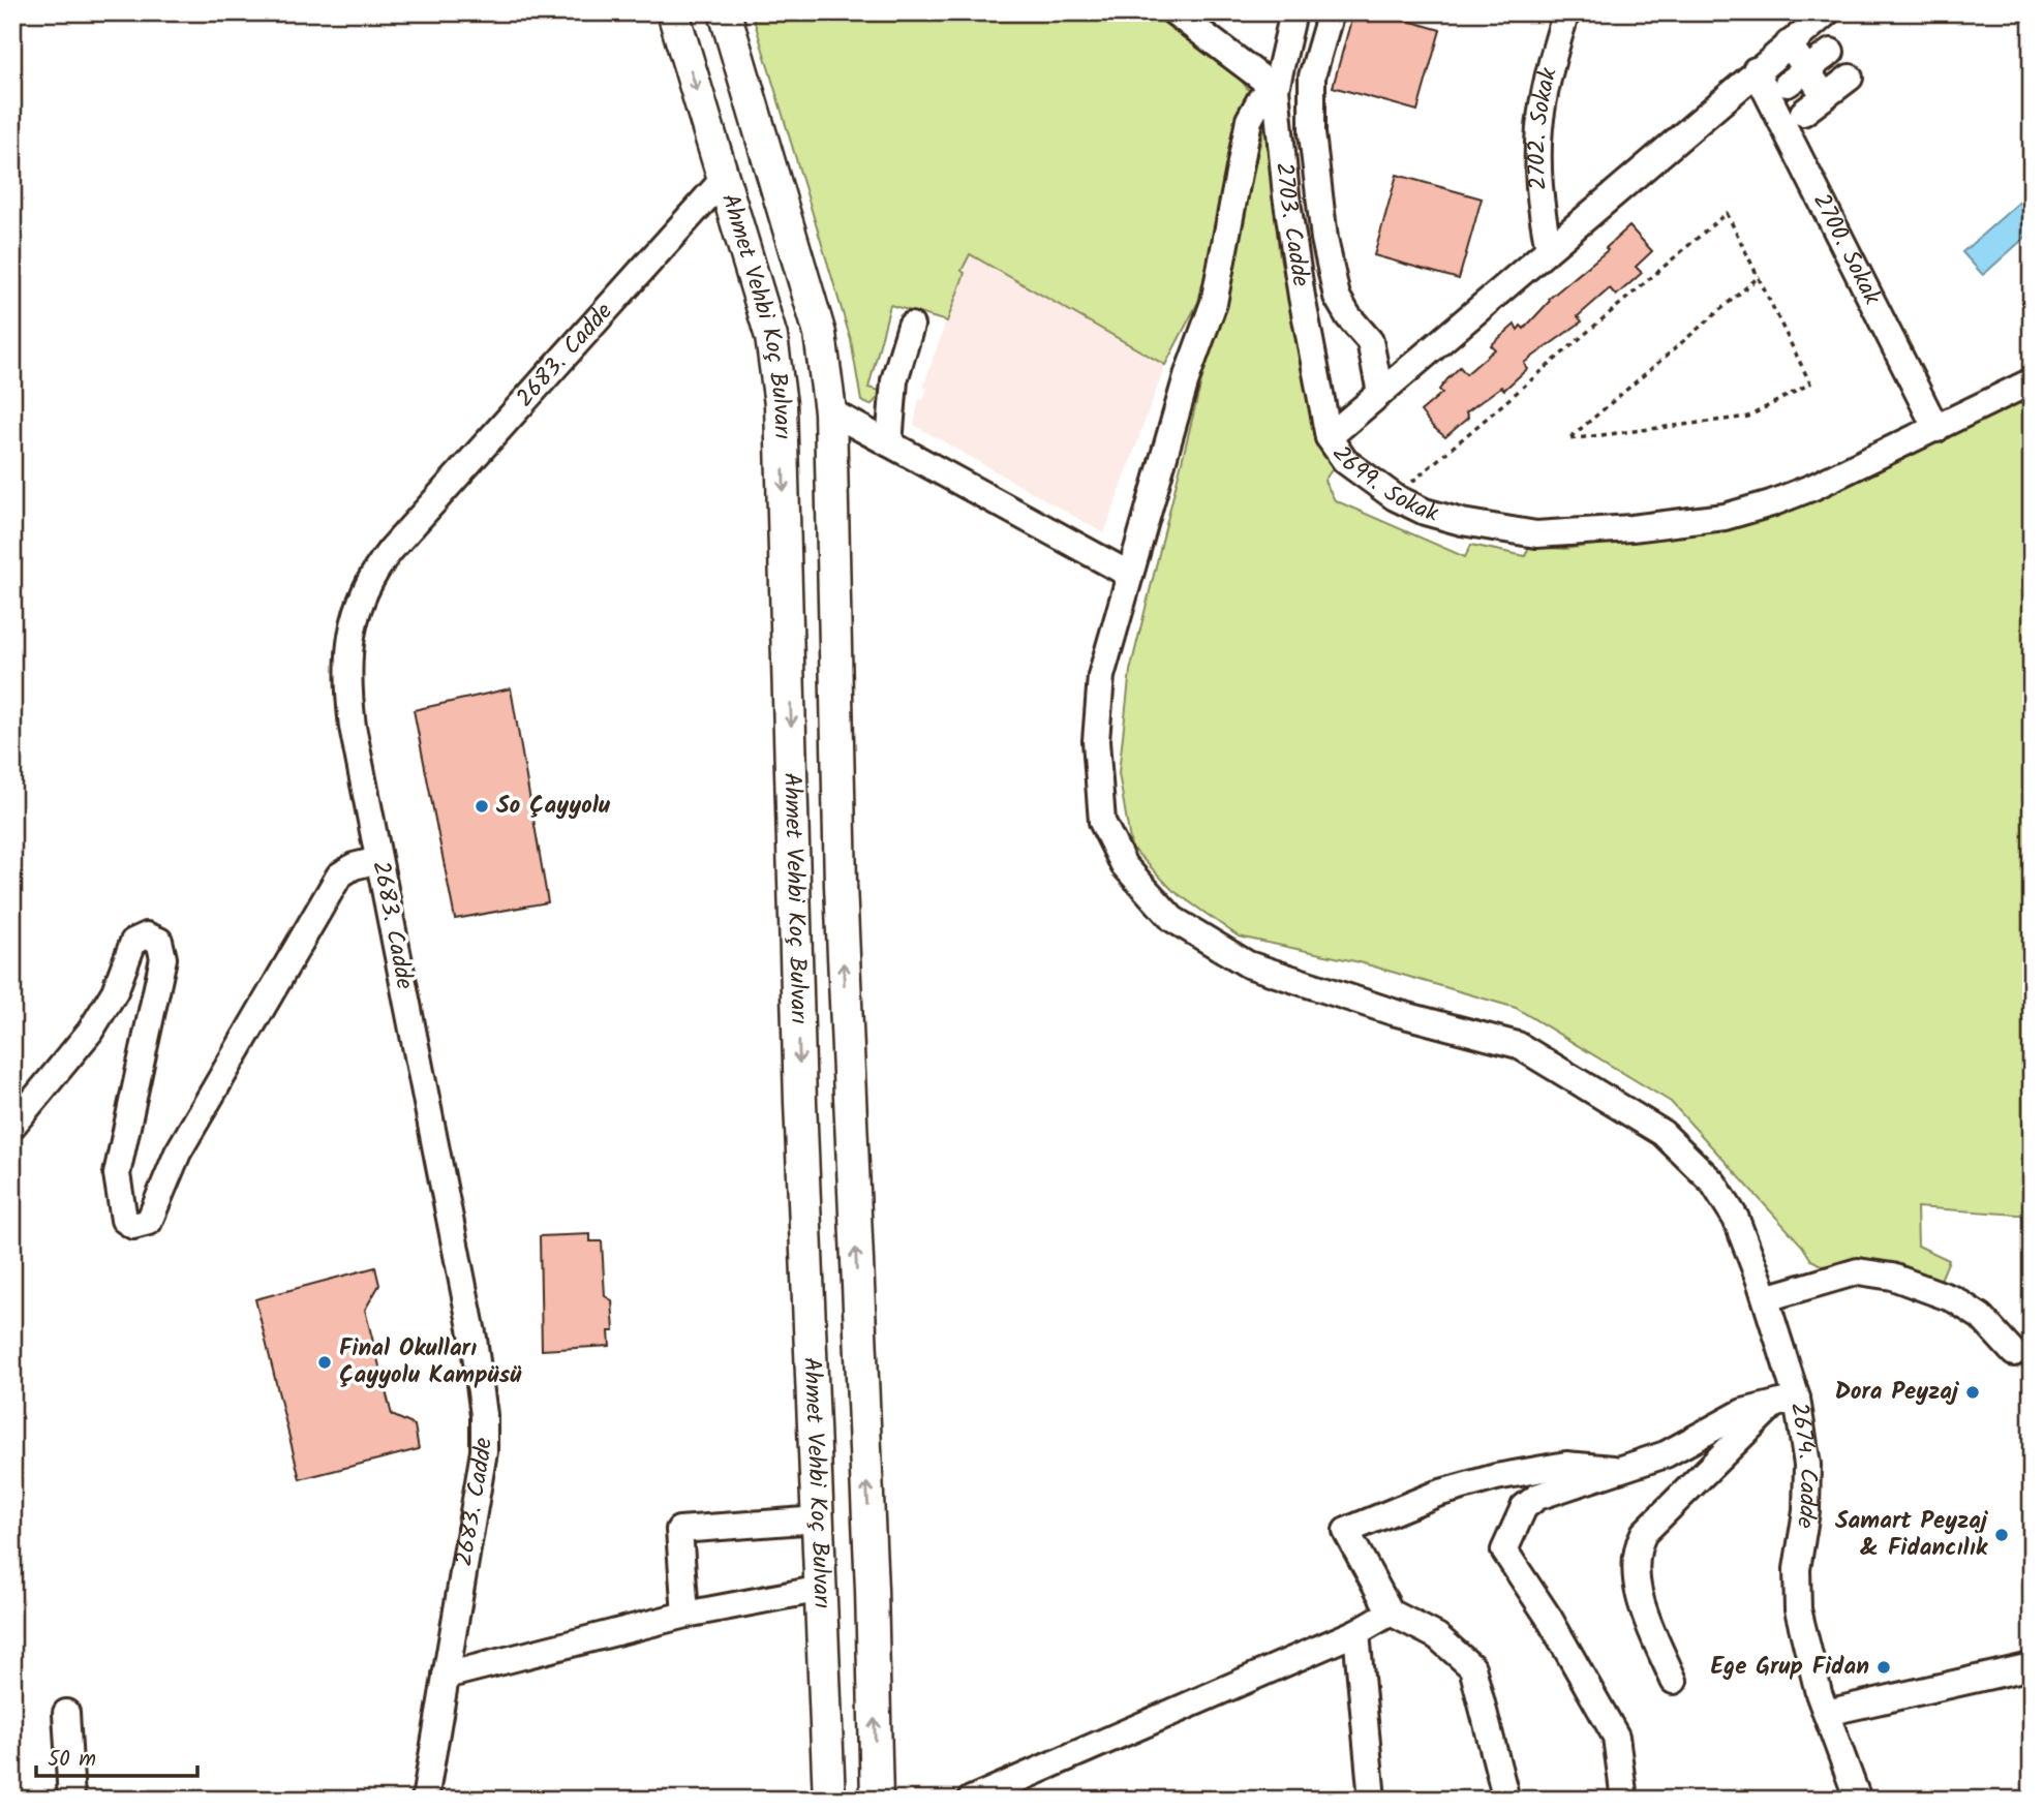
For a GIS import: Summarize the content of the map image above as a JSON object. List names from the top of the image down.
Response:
{
  "streets": {
    "main road": ["Ahmet Vehbi Koç Bulvarı"],
    "street": [
      "2702. Sokak",
      "2703. Cadde",
      "2700. Sokak",
      "2683. Cadde",
      "2699. Sokak",
      "2674. Cadde"
    ]
  },
  "crossings": [
    ["2702. Sokak", "2699. Sokak"],
    ["2703. Cadde", "2699. Sokak"],
    ["2703. Cadde", "2674. Cadde"],
    ["2700. Sokak", "2699. Sokak"],
    ["Ahmet Vehbi Koç Bulvarı", "2683. Cadde"]
  ],
  "places": [
    "So Çayyolu",
    "Final Okulları Çayyolu Kampüsü",
    "Dora Peyzaj",
    "Samart Peyzaj & Fidancılık",
    "Ege Grup Fidan"
  ],
  "scale_bar": "50 m"
}
